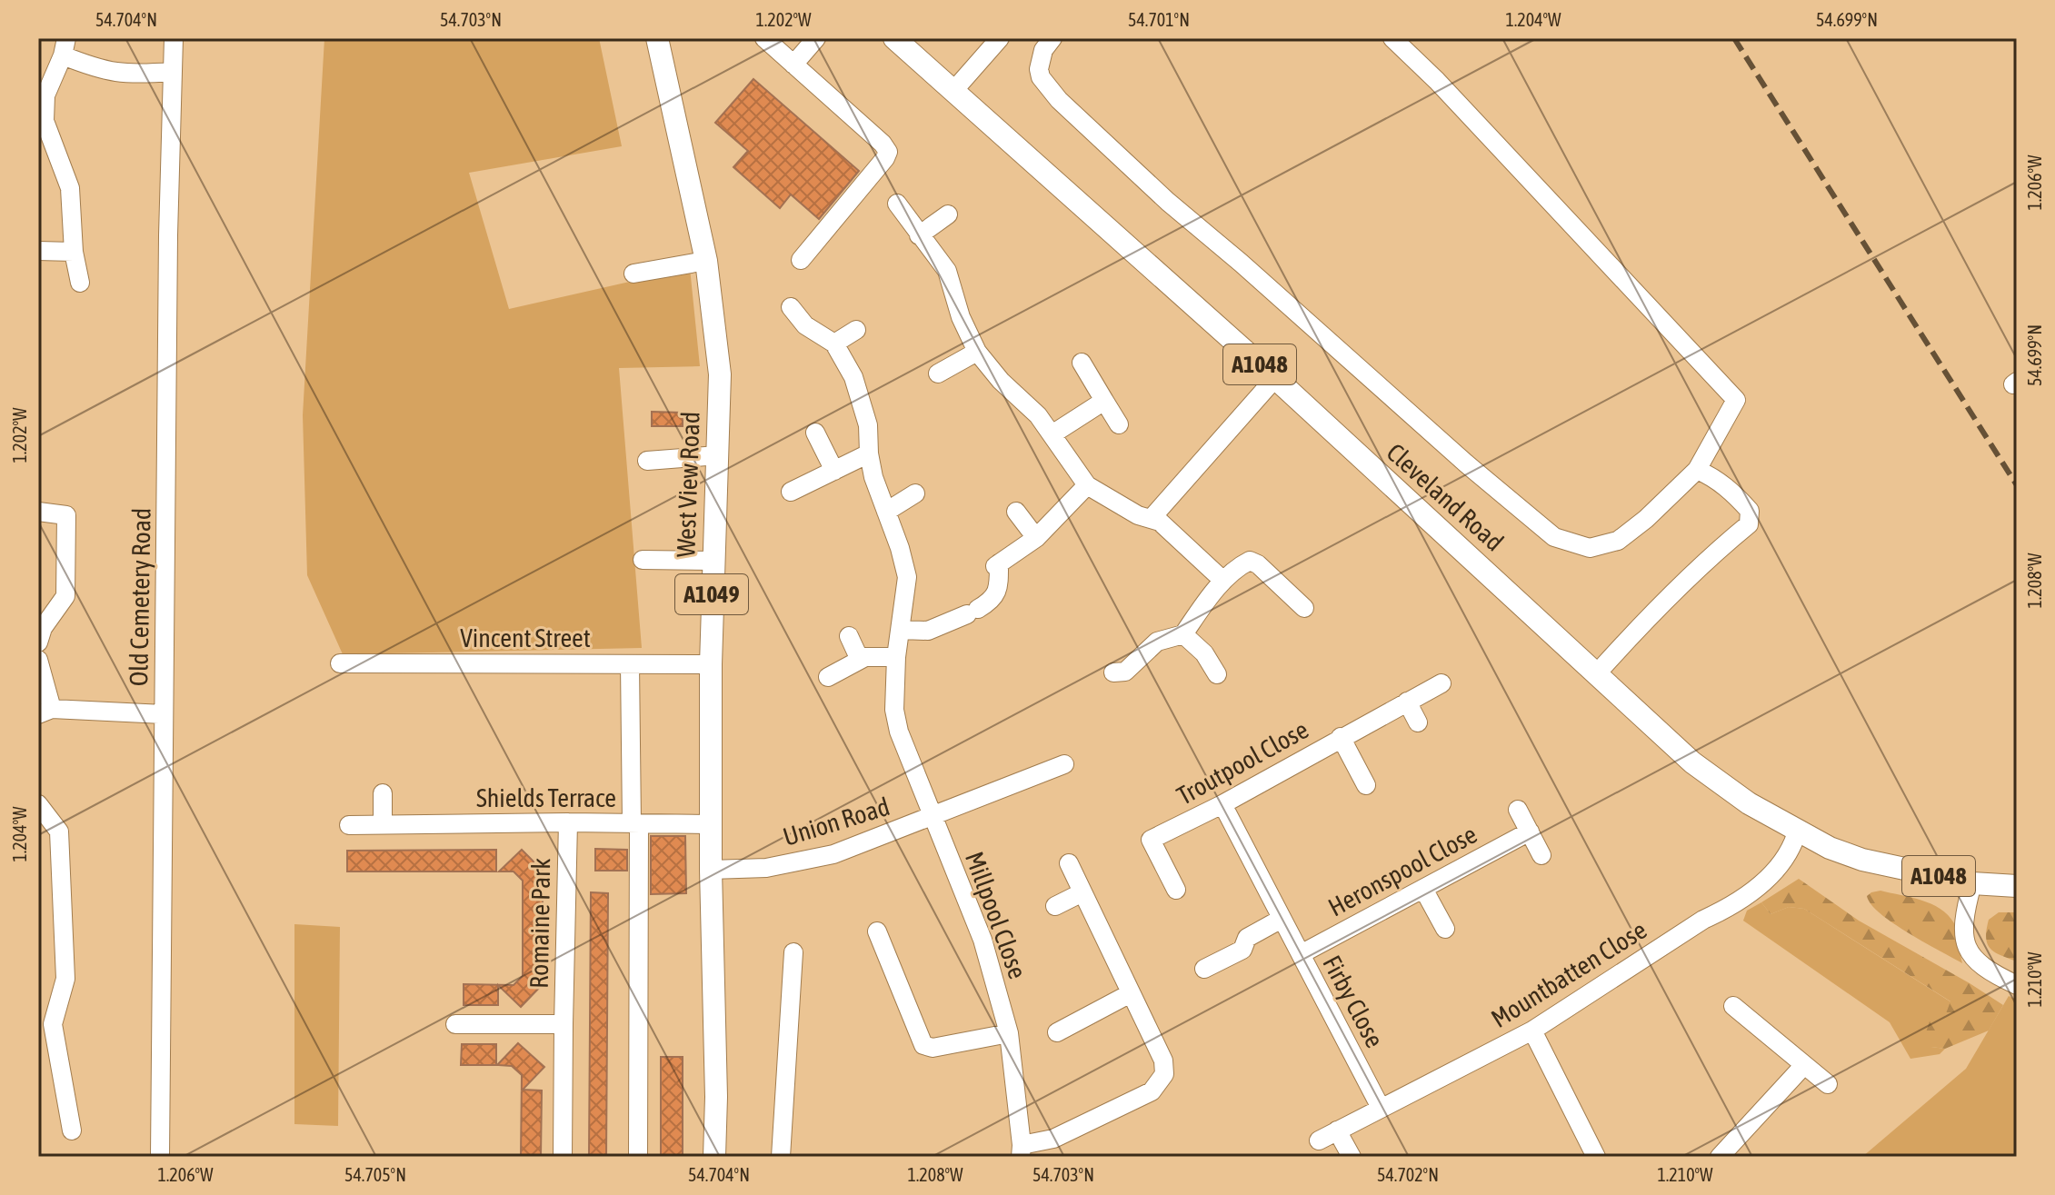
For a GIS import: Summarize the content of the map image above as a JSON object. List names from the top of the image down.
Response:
{
  "streets": {
    "main road": [
      "A1048",
      "West View Road",
      "Cleveland Road",
      "A1049"
    ],
    "street": [
      "Old Cemetery Road",
      "Vincent Street",
      "Troutpool Close",
      "Shields Terrace",
      "Union Road",
      "Heronspool Close",
      "Millpool Close",
      "Romaine Park",
      "Mountbatten Close",
      "Firby Close"
    ]
  },
  "crossings": [
    ["West View Road", "Vincent Street"],
    ["West View Road", "Shields Terrace"],
    ["West View Road", "Union Road"],
    ["Cleveland Road", "Mountbatten Close"],
    ["Troutpool Close", "Firby Close"],
    ["Shields Terrace", "Romaine Park"],
    ["Union Road", "Millpool Close"],
    ["Heronspool Close", "Firby Close"],
    ["Mountbatten Close", "Firby Close"]
  ],
  "coordinates": [
    "54.704°N",
    "54.703°N",
    "1.202°W",
    "54.701°N",
    "1.204°W",
    "54.699°N",
    "1.206°W",
    "1.208°W",
    "1.210°W",
    "54.705°N",
    "54.702°N"
  ]
}
